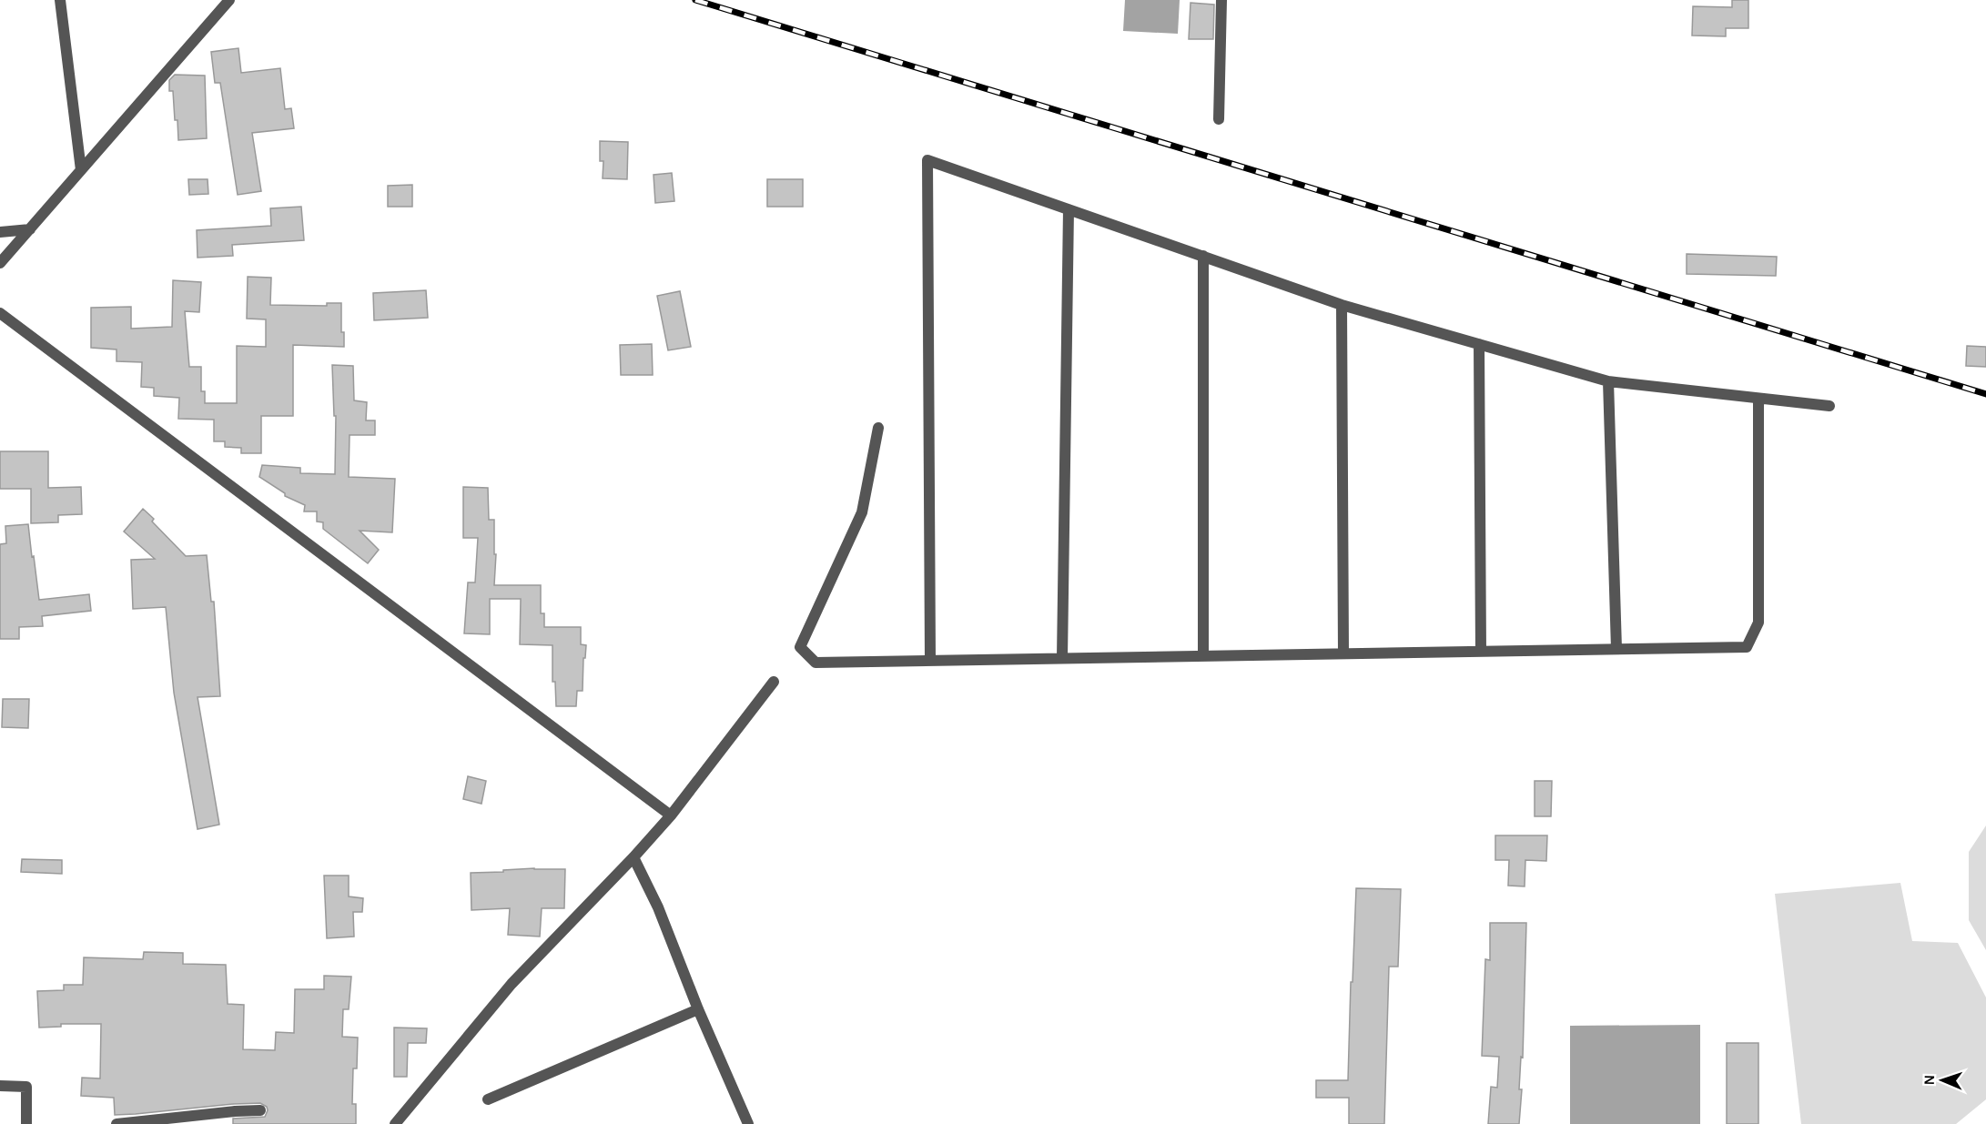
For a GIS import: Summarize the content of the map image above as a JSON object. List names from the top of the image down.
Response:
{
  "north": "left"
}
